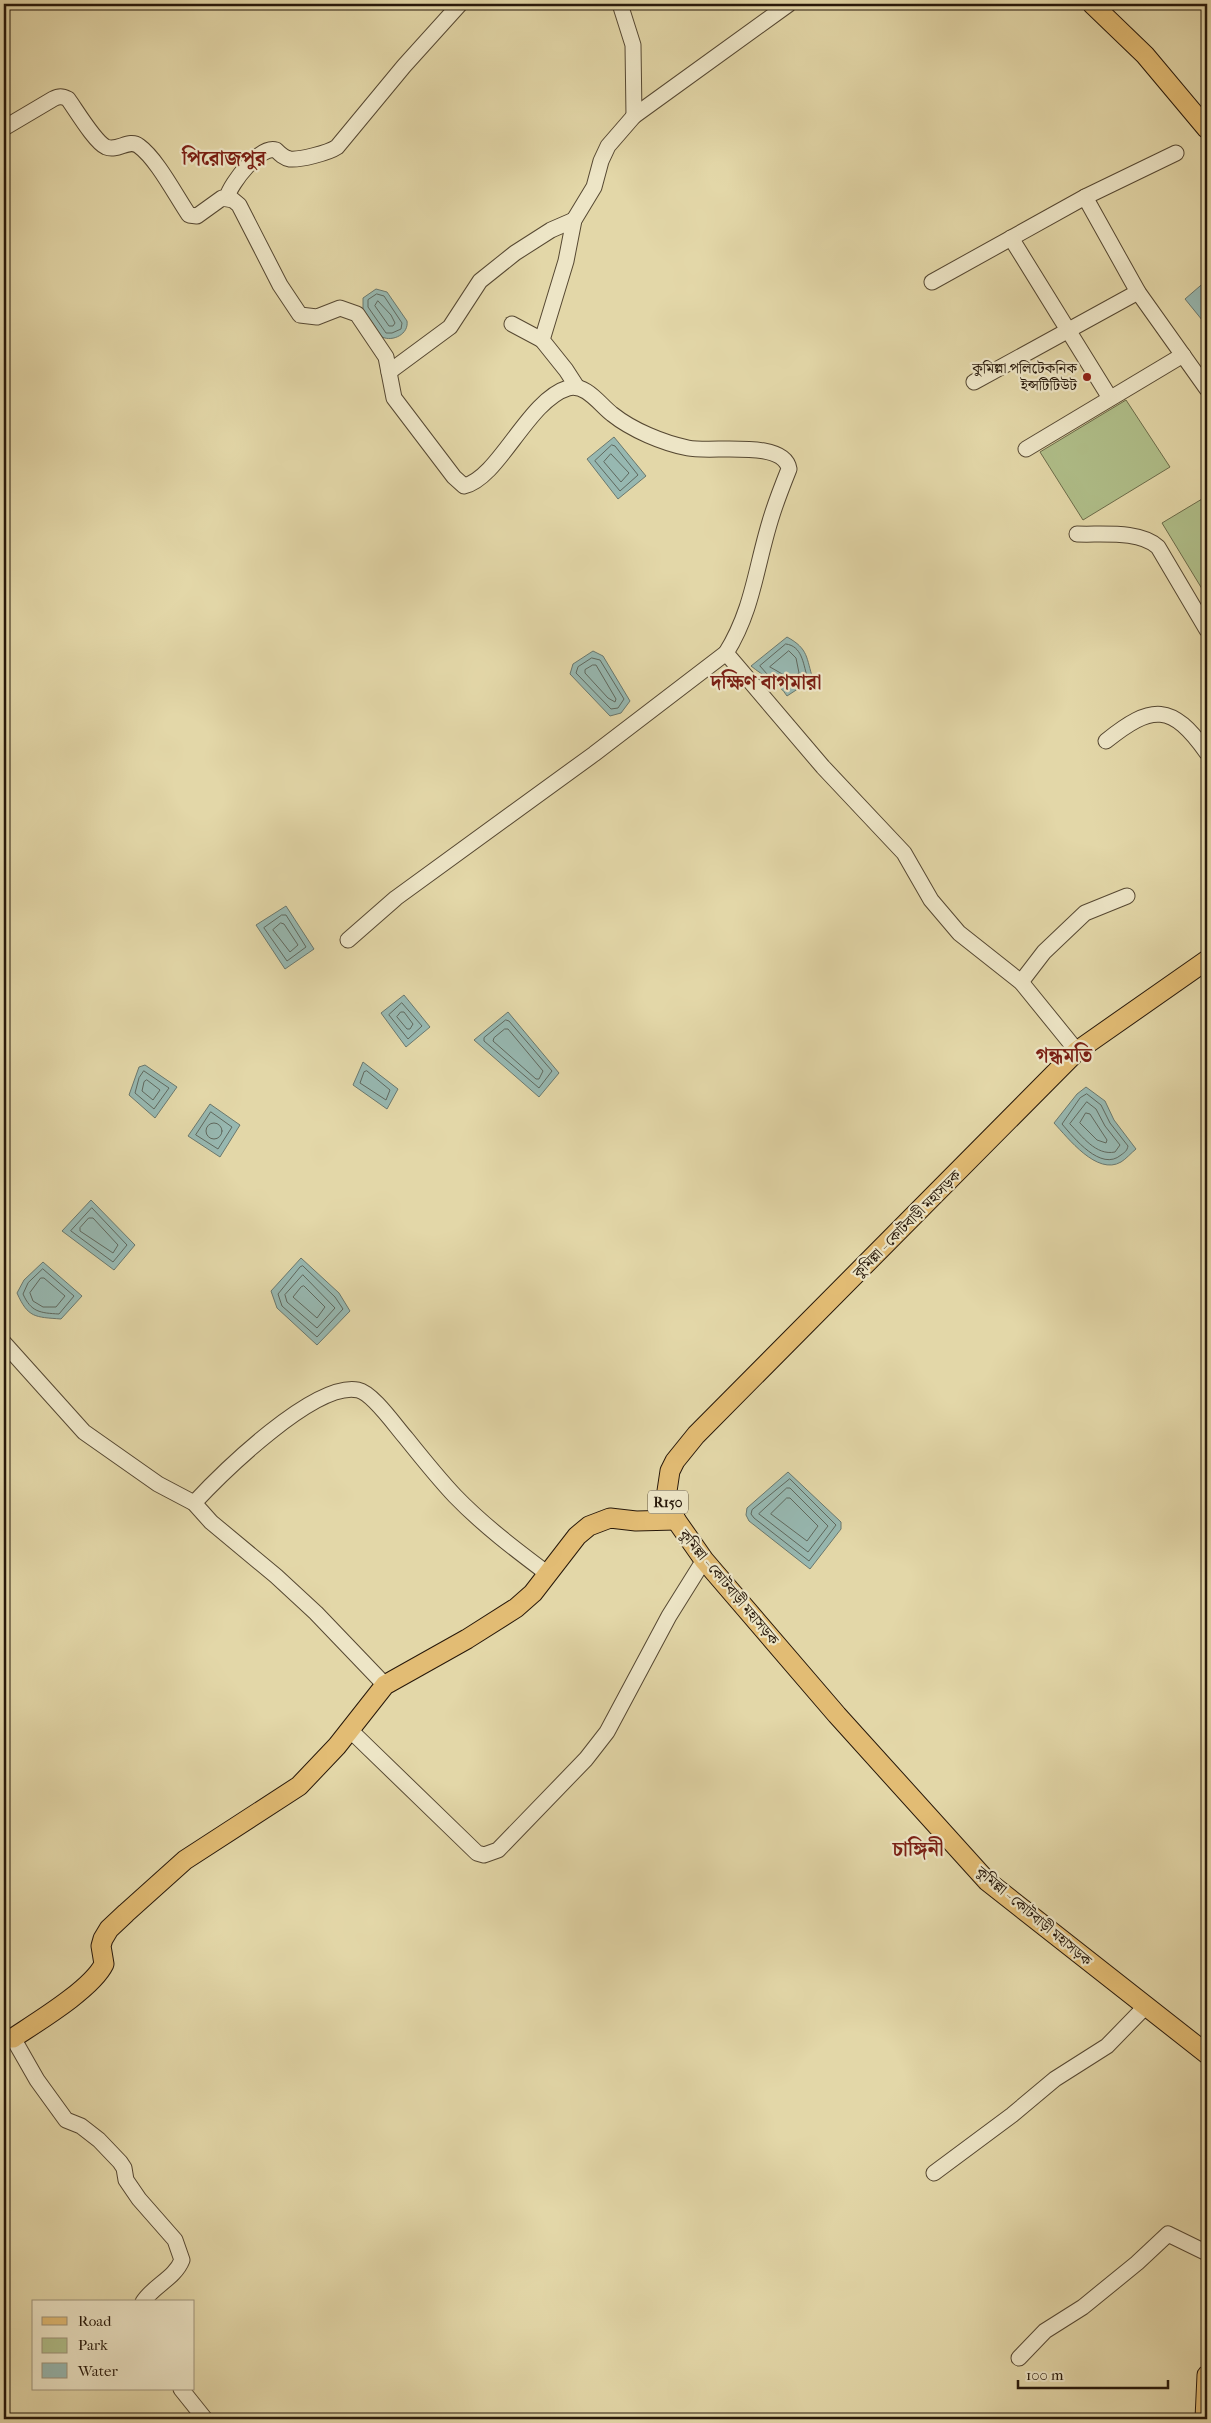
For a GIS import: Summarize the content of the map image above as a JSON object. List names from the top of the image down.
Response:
{
  "streets": {
    "main road": ["কুমিল্লা - কোটবাড়ী মহাসড়ক", "R150"]
  },
  "districts": [
    "পিরোজপুর",
    "দক্ষিণ বাগমারা",
    "গন্ধমতি",
    "চাঙ্গিনী"
  ],
  "places": ["কুমিল্লা পলিটেকনিক ইন্সটিটিউট"],
  "legend": ["Road", "Park", "Water"],
  "scale_bar": "100 m"
}
